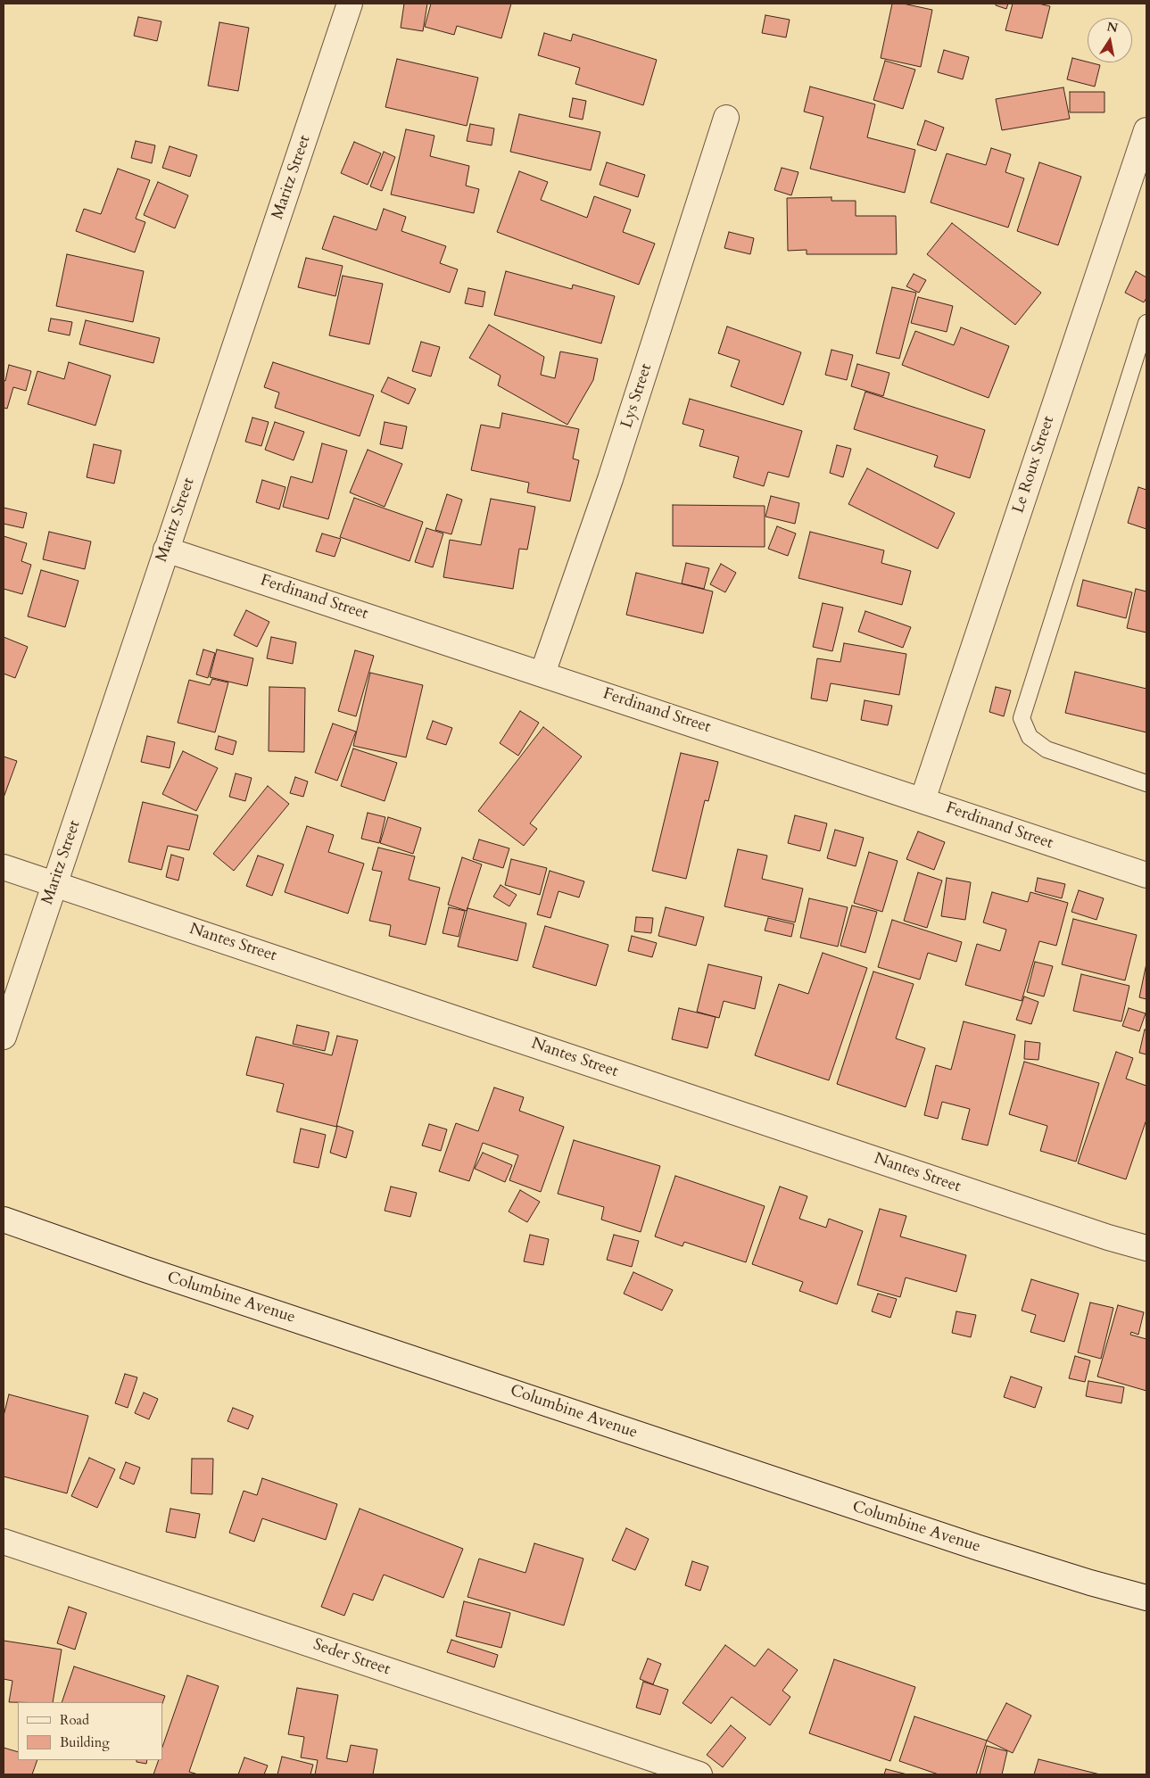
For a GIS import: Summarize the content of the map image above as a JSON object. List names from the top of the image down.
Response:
{
  "streets": {
    "street": [
      "Maritz Street",
      "Lys Street",
      "Le Roux Street",
      "Ferdinand Street",
      "Nantes Street",
      "Columbine Avenue",
      "Seder Street"
    ]
  },
  "crossings": [
    ["Maritz Street", "Ferdinand Street"],
    ["Maritz Street", "Nantes Street"],
    ["Lys Street", "Ferdinand Street"],
    ["Le Roux Street", "Ferdinand Street"]
  ],
  "legend": ["Road", "Building"],
  "north": "top"
}
